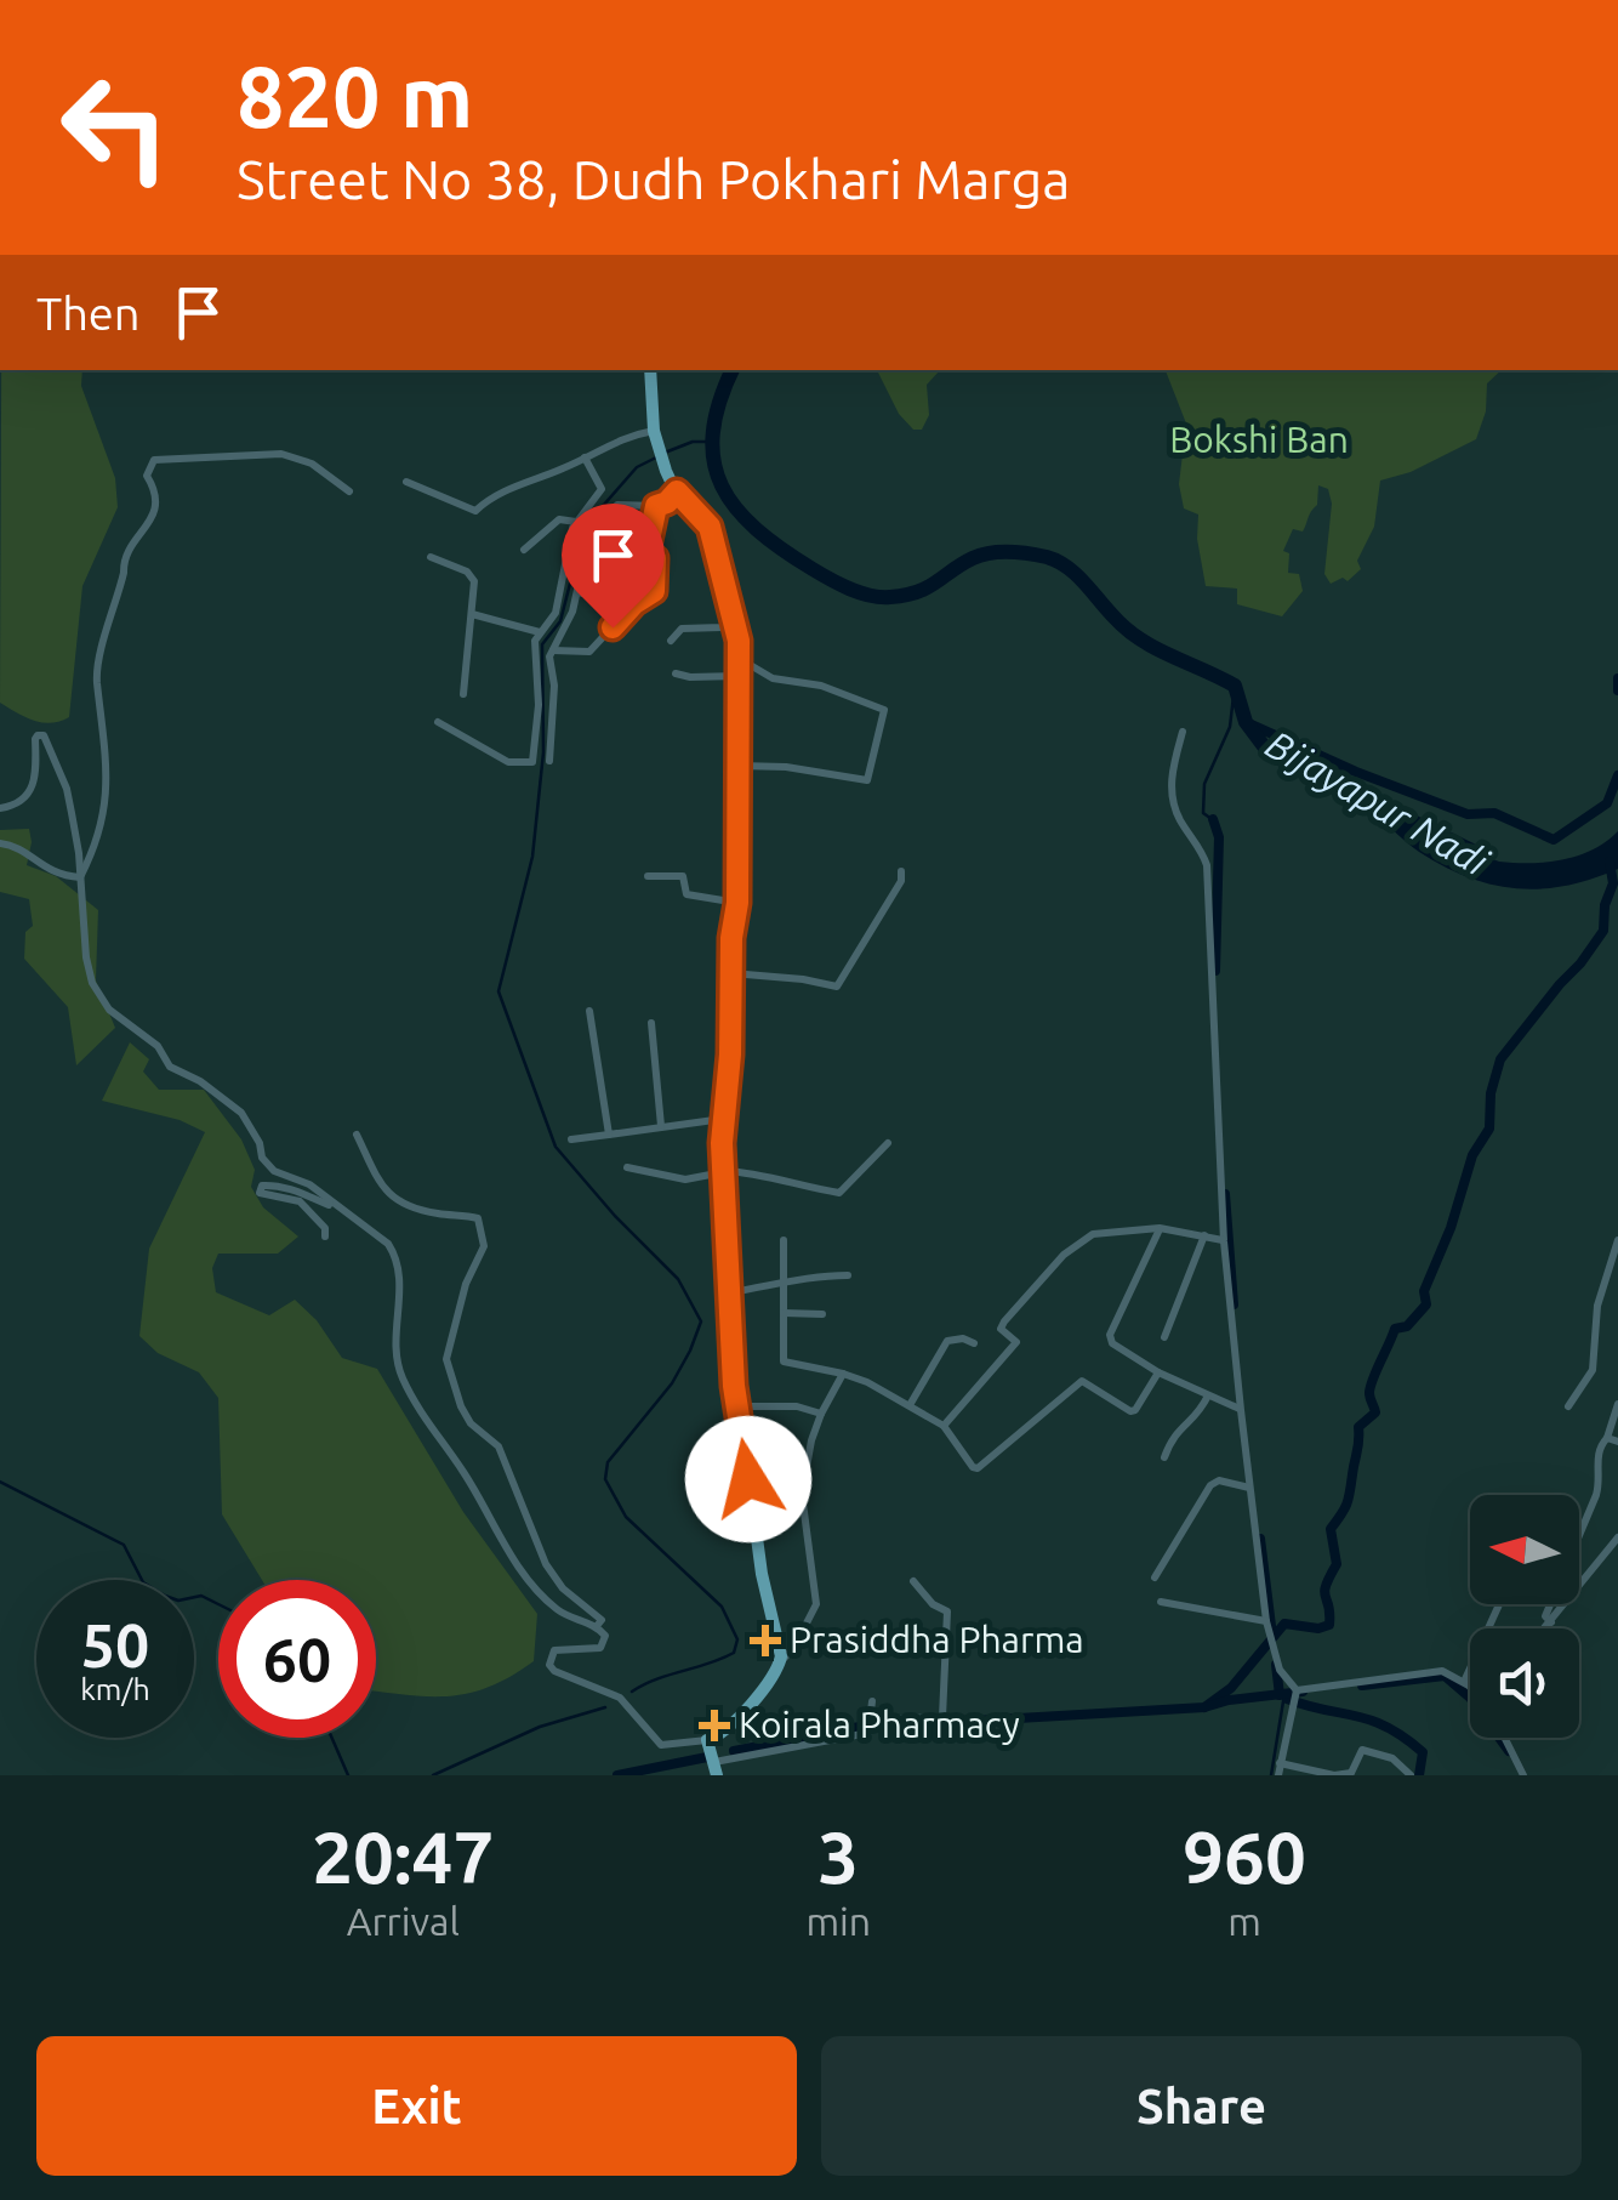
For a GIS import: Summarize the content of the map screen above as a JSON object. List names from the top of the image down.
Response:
{
  "water": ["Bijayapur Nadi"],
  "parks": ["Bokshi Ban"],
  "places": {
    "health": ["Prasiddha Pharma", "Koirala Pharmacy"]
  },
  "north": "left",
  "page": {
    "turn": ["820 m", "Street No 38, Dudh Pokhari Marga"],
    "then": "Then",
    "speed": "50 km/h",
    "limit": "60",
    "eta": [
      "20:47",
      "Arrival",
      "3",
      "min",
      "960",
      "m"
    ],
    "buttons": ["Exit", "Share"]
  }
}
